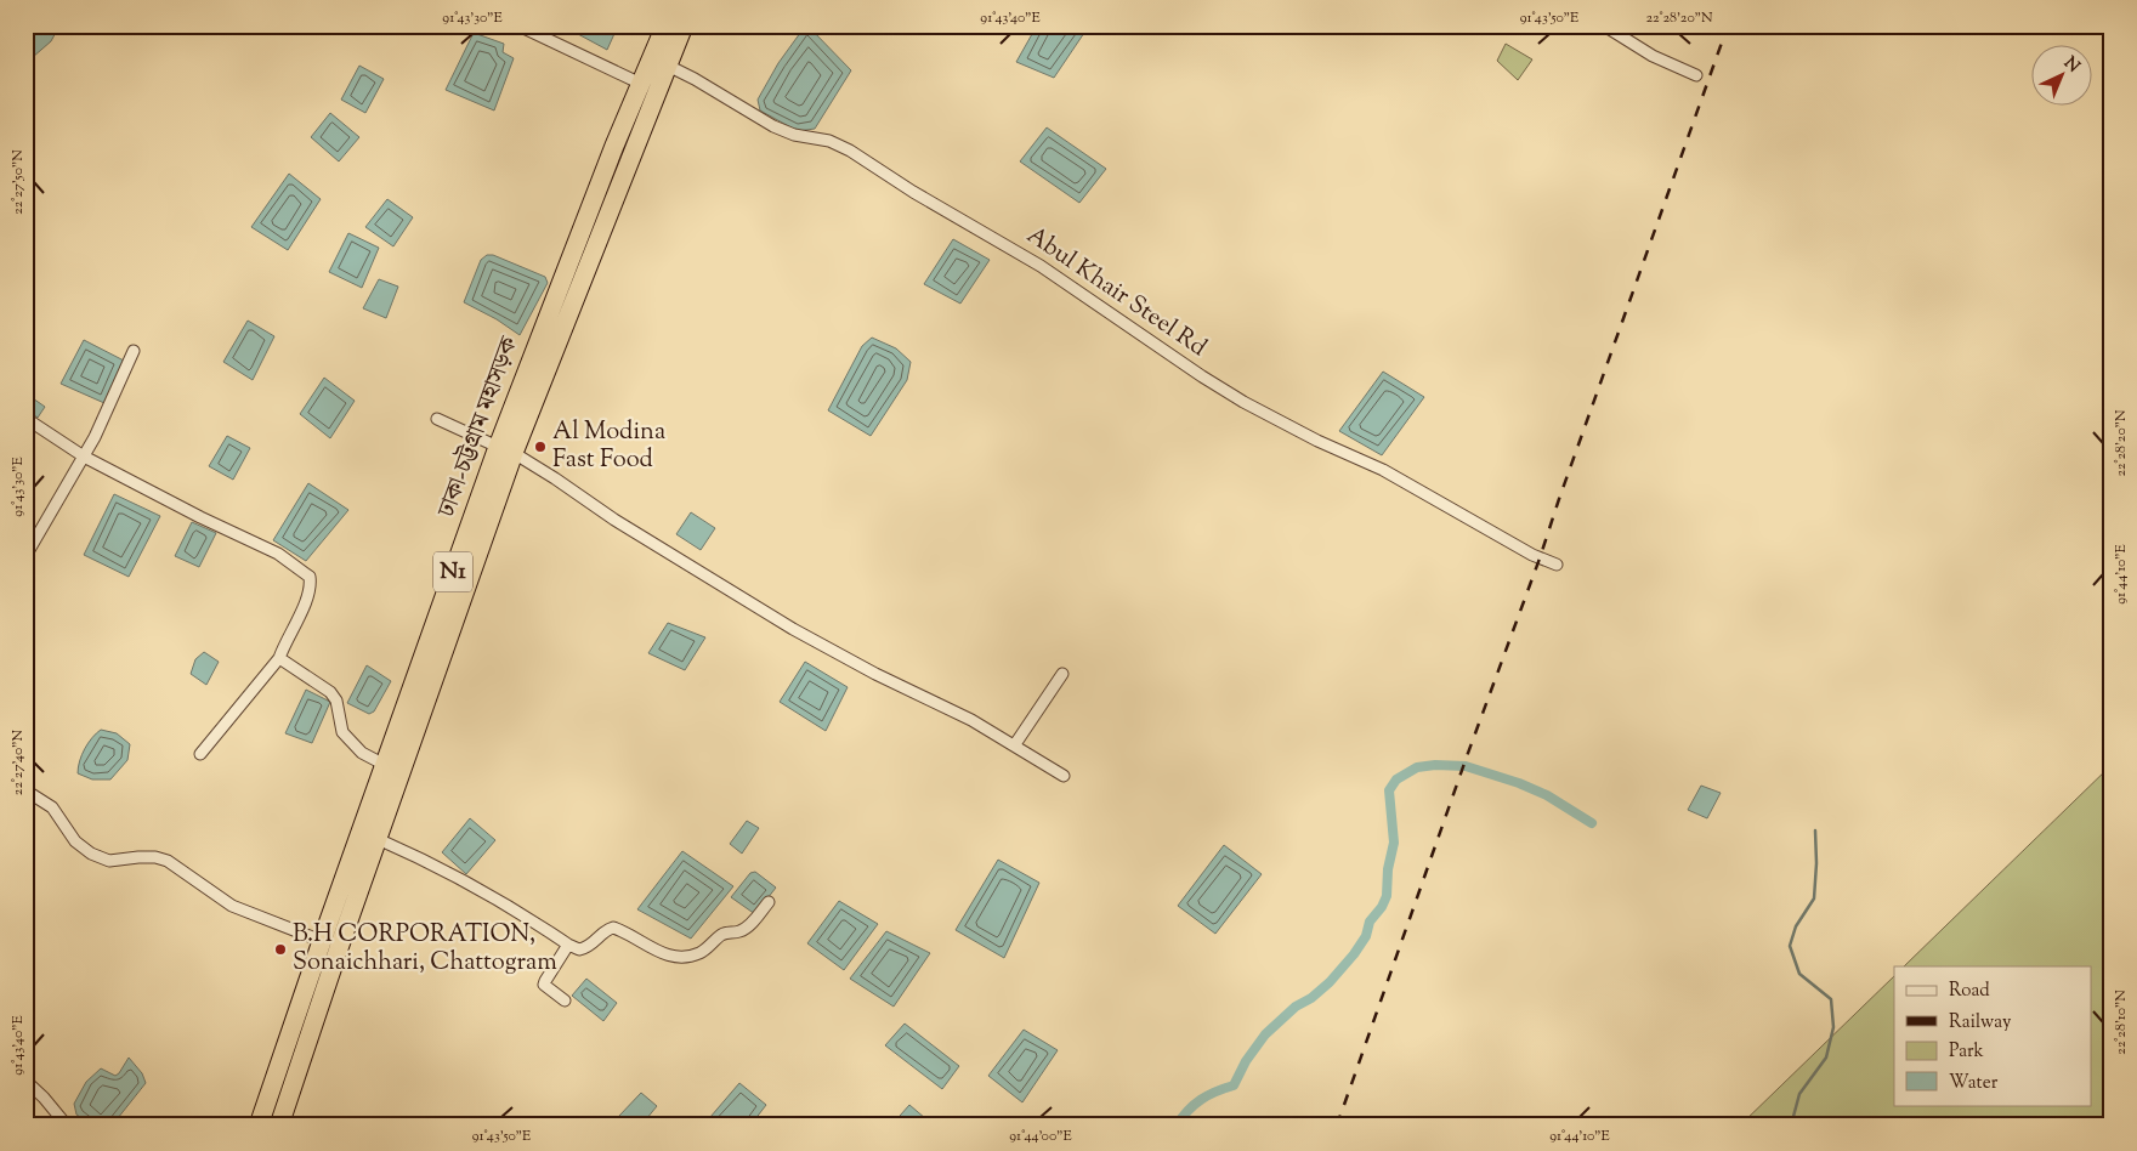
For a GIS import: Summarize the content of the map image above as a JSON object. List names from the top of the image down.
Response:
{
  "streets": {
    "highway": ["ঢাকা-চট্টগ্রাম মহাসড়ক", "N1"],
    "street": ["Abul Khair Steel Rd"]
  },
  "crossings": [
    ["Abul Khair Steel Rd", "ঢাকা-চট্টগ্রাম মহাসড়ক"]
  ],
  "places": ["Al Modina Fast Food", "B.H CORPORATION, Sonaichhari, Chattogram"],
  "legend": [
    "Road",
    "Railway",
    "Park",
    "Water"
  ],
  "north": "top right",
  "coordinates": [
    "91°43'30\"E",
    "91°43'40\"E",
    "91°43'50\"E",
    "22°28'20\"N",
    "22°27'50\"N",
    "91°44'10\"E",
    "22°27'40\"N",
    "22°28'10\"N",
    "91°44'00\"E"
  ]
}
